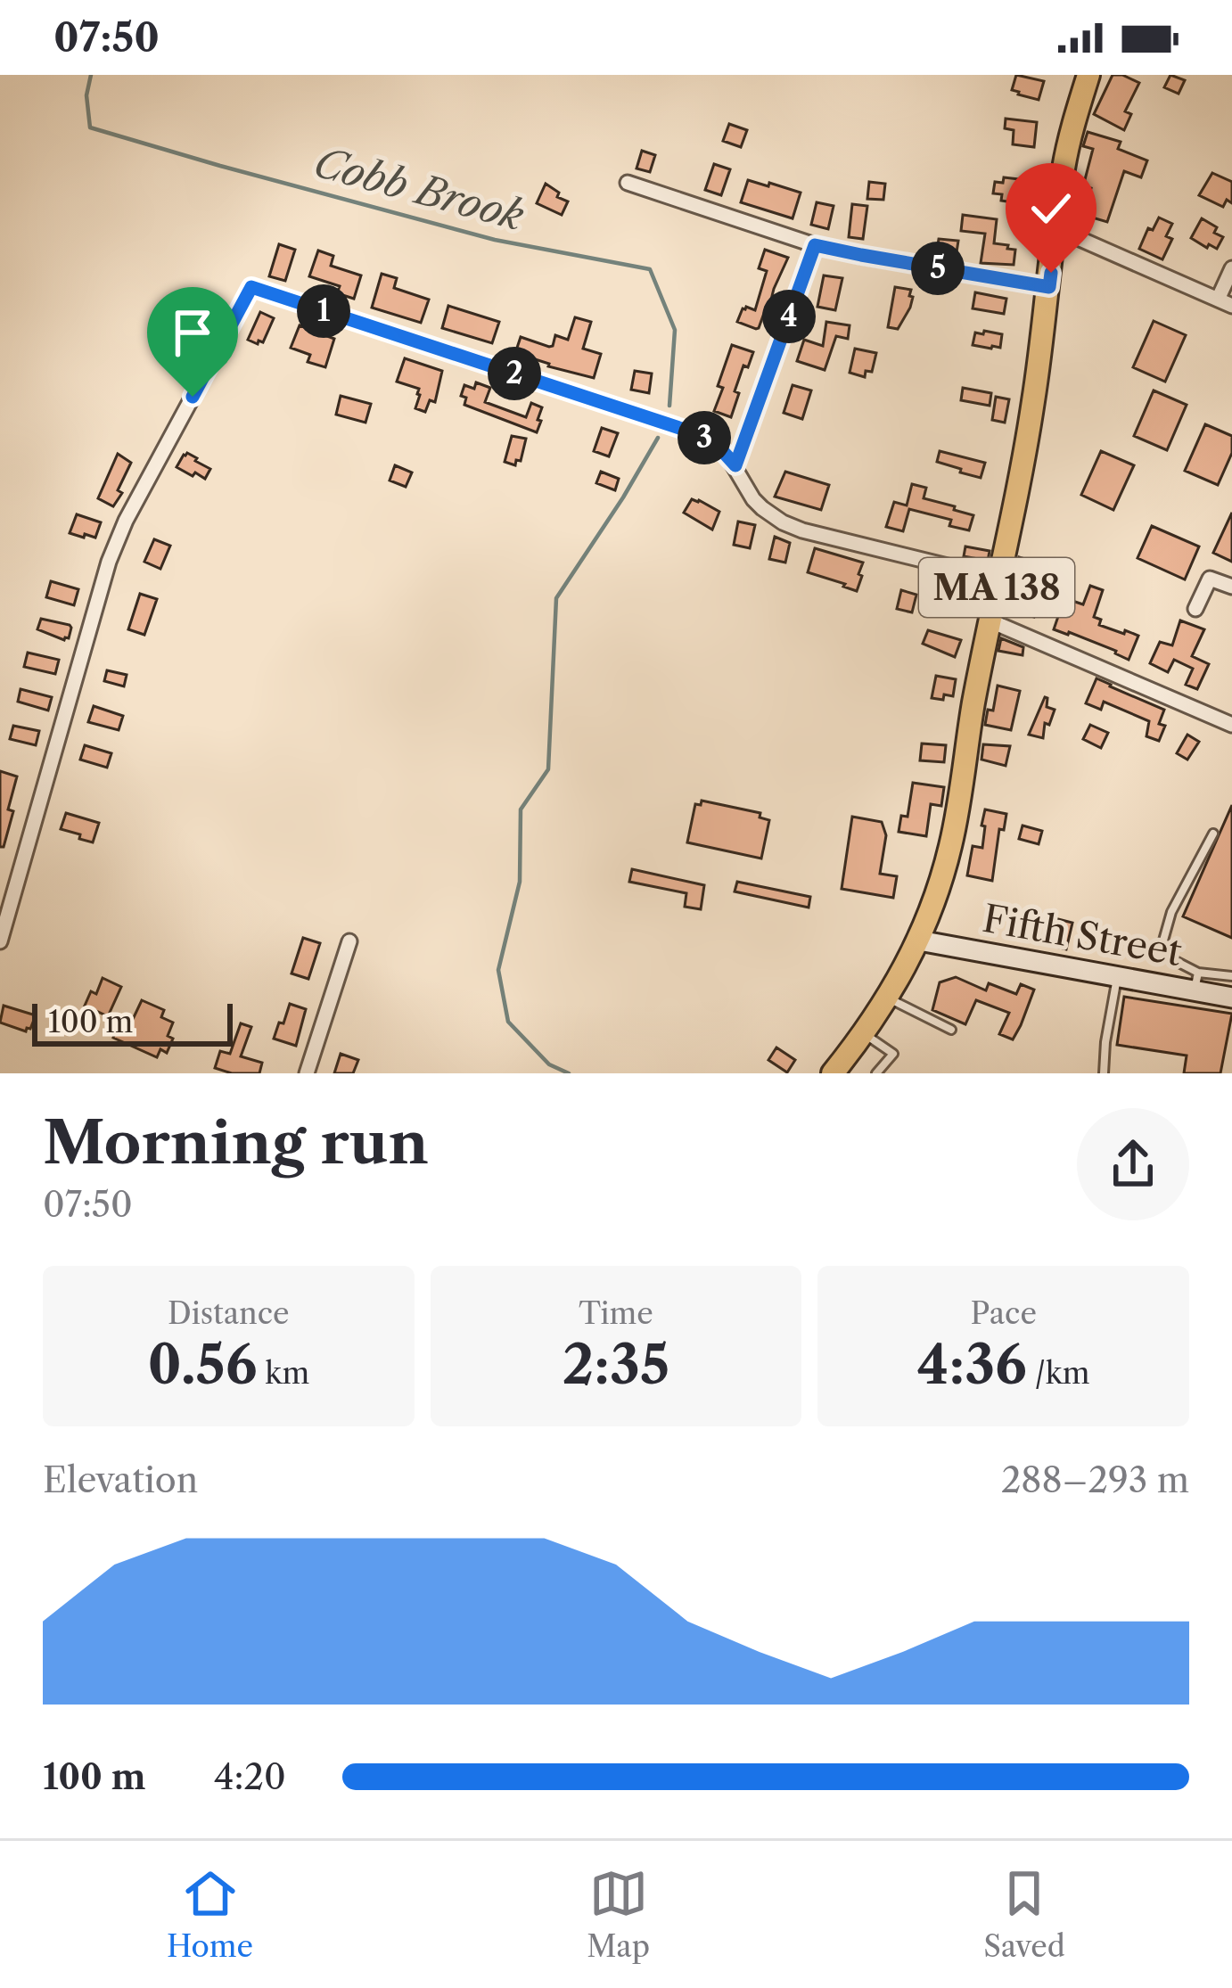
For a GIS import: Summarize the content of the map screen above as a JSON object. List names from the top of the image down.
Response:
{
  "streets": {
    "main road": ["MA 138"],
    "street": ["Fifth Street"]
  },
  "crossings": [
    ["MA 138", "Fifth Street"]
  ],
  "water": ["Cobb Brook"],
  "scale_bar": "100 m",
  "page": {
    "status": "07:50",
    "pins": [
      "5",
      "1",
      "4",
      "2",
      "3"
    ],
    "scale": "100 m",
    "heading": ["Morning run", "07:50"],
    "stats": [
      ["Distance", "0.56 km"],
      ["Time", "2:35"],
      ["Pace", "4:36 /km"]
    ],
    "chart": ["Elevation", "288–293 m"],
    "list": [
      {
        "name": "100 m",
        "note": "4:20"
      }
    ],
    "tabs": ["Home", "Map", "Saved"]
  }
}
